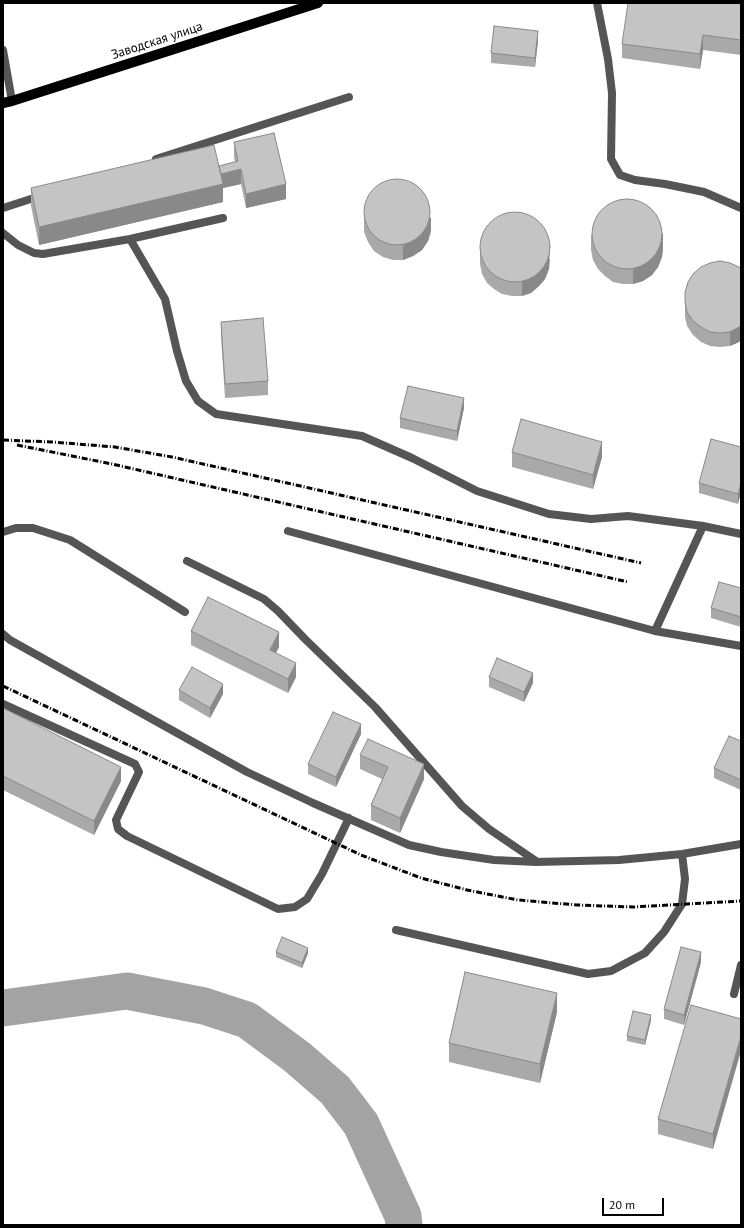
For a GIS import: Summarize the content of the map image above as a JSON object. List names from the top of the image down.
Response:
{
  "streets": {
    "main road": ["Заводская улица"]
  },
  "scale_bar": "20 m"
}
